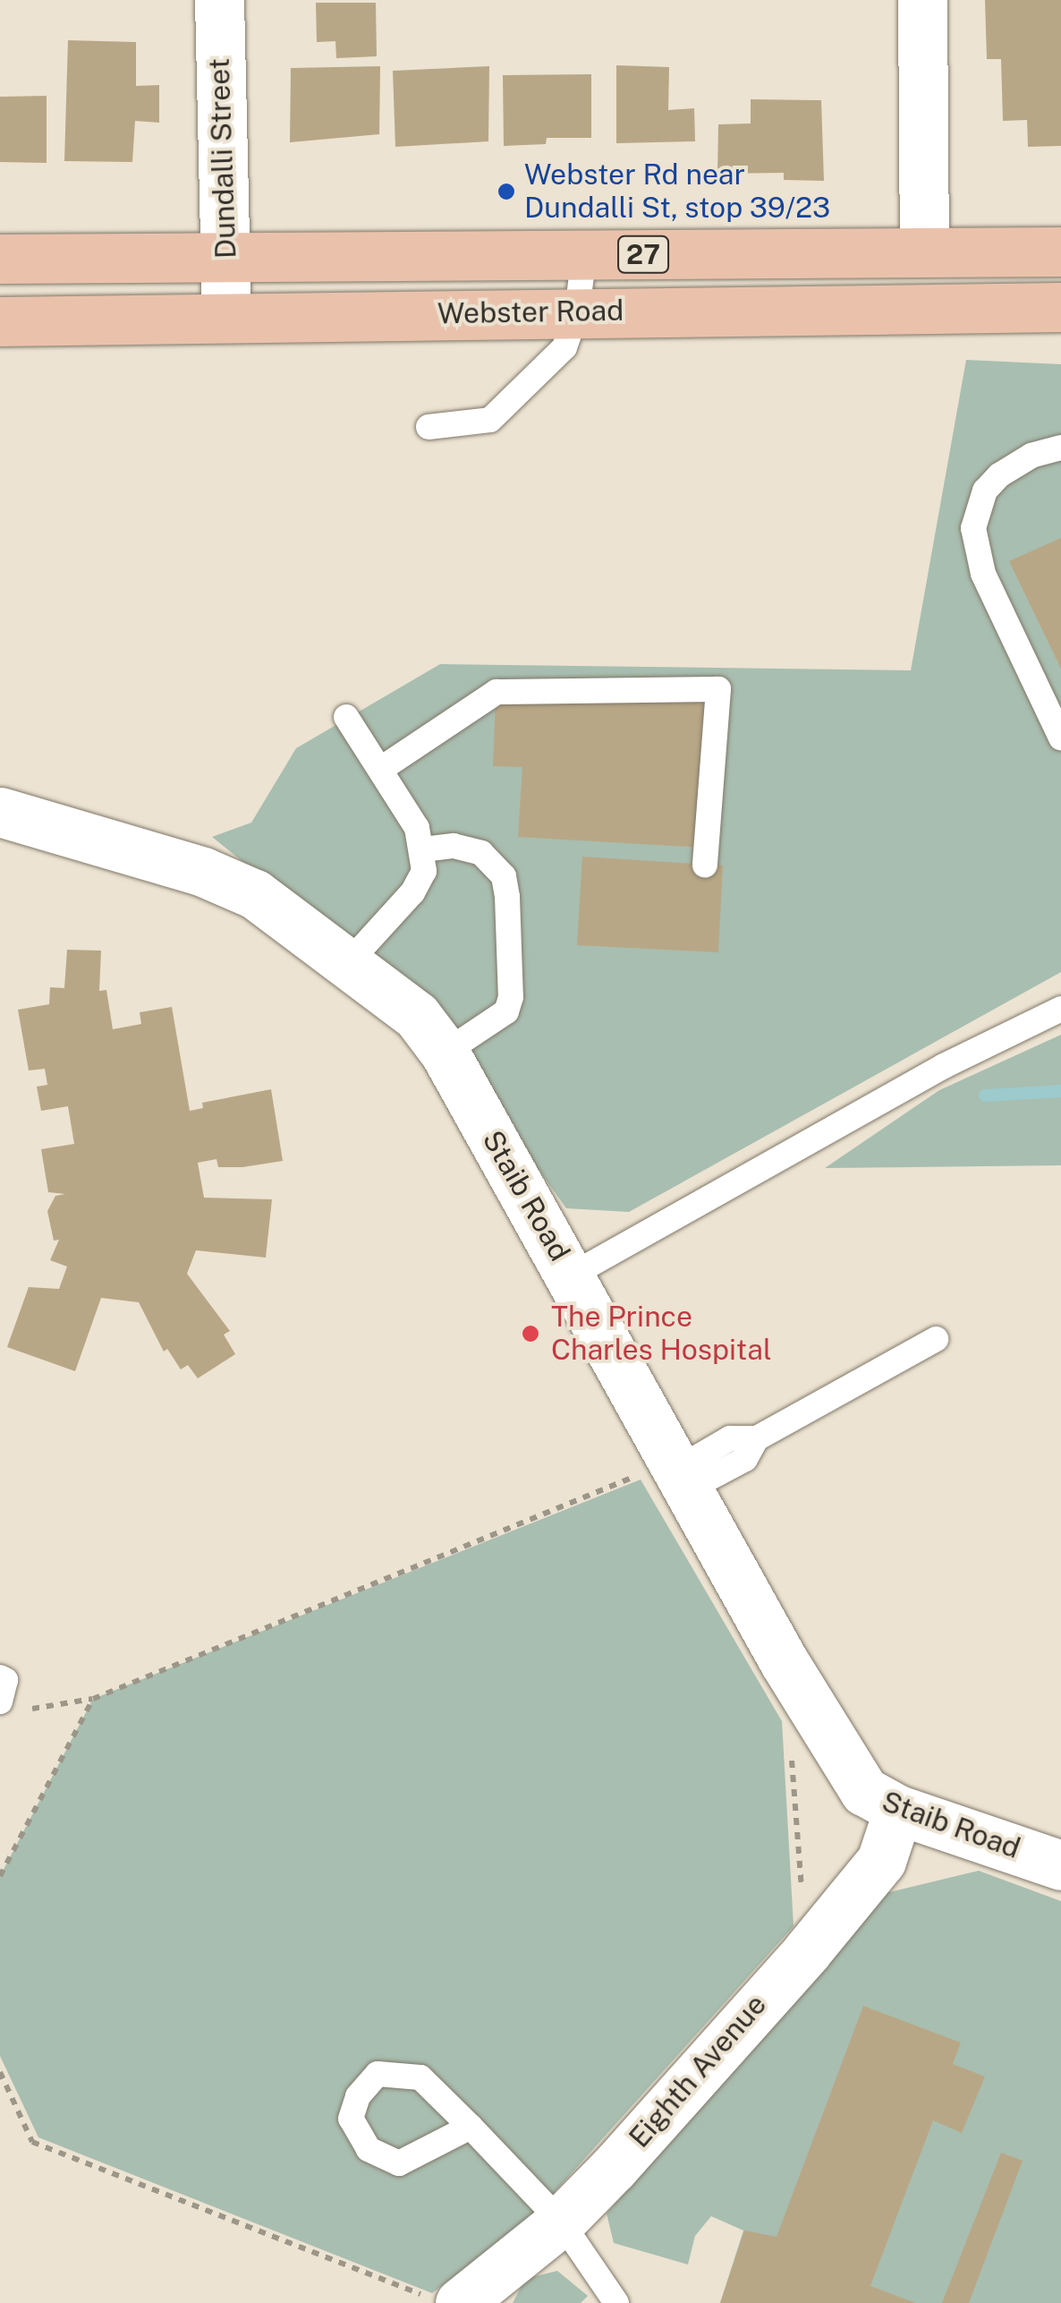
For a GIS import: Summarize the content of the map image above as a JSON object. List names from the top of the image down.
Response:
{
  "streets": {
    "main road": ["27", "Webster Road"],
    "street": ["Dundalli Street", "Staib Road", "Eighth Avenue"]
  },
  "crossings": [
    ["Dundalli Street", "Webster Road"],
    ["Staib Road", "Eighth Avenue"]
  ],
  "places": ["Webster Rd near Dundalli St, stop 39/23", "The Prince Charles Hospital"]
}
